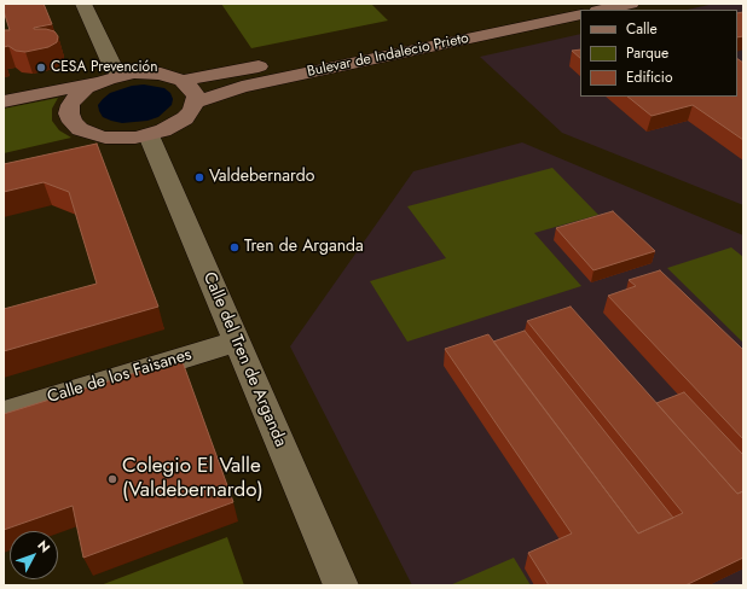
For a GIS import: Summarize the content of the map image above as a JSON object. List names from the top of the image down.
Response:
{
  "streets": {
    "street": ["Bulevar de Indalecio Prieto", "Calle del Tren de Arganda", "Calle de los Faisanes"]
  },
  "crossings": [
    ["Calle del Tren de Arganda", "Calle de los Faisanes"]
  ],
  "places": [
    "CESA Prevención",
    "Valdebernardo",
    "Tren de Arganda",
    "Colegio El Valle (Valdebernardo)"
  ],
  "legend": ["Calle", "Parque", "Edificio"],
  "north": "top right"
}
